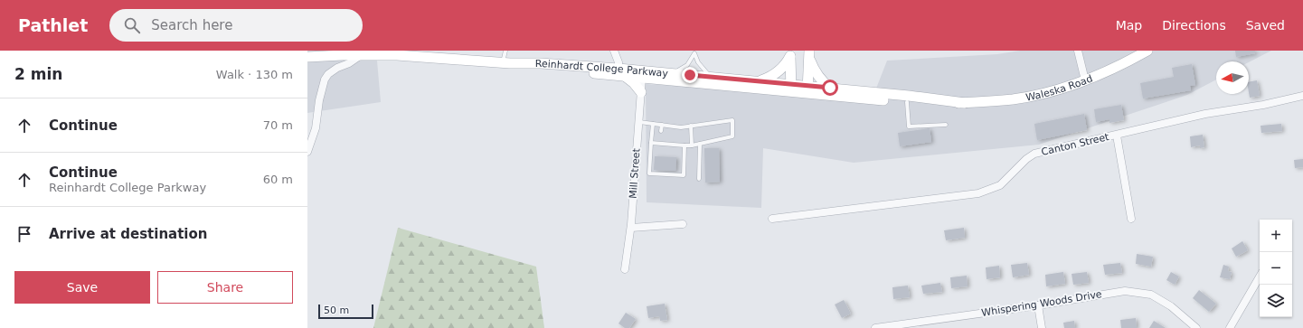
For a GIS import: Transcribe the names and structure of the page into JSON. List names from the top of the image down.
{
  "streets": {
    "main road": ["Reinhardt College Parkway", "Waleska Road"],
    "street": ["Canton Street", "Mill Street", "Whispering Woods Drive"]
  },
  "crossings": [
    ["Reinhardt College Parkway", "Mill Street"]
  ],
  "scale_bar": "50 m",
  "north": "left",
  "page": {
    "header": "Pathlet",
    "search": "Search here",
    "nav": ["Map", "Directions", "Saved"],
    "heading": ["2 min", "Walk · 130 m"],
    "list": [
      ["Continue", "70 m"],
      ["Continue", "Reinhardt College Parkway", "60 m"],
      "Arrive at destination"
    ],
    "map_buttons": ["+", "−"],
    "buttons": ["Save", "Share"],
    "scale": "50 m"
  }
}
